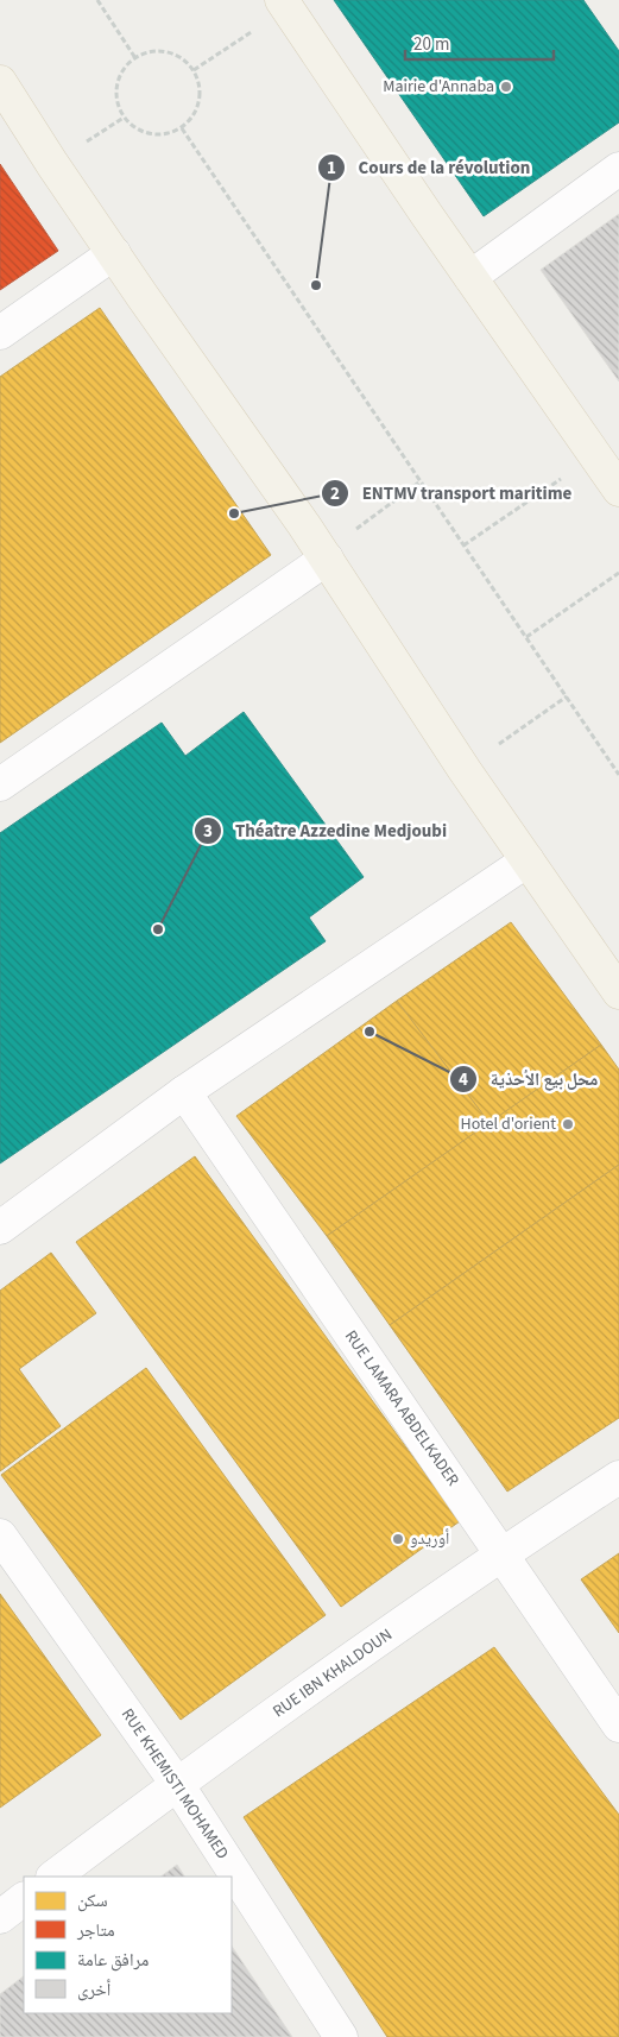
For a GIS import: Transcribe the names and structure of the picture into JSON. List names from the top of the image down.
{
  "streets": {
    "street": ["RUE LAMARA ABDELKADER", "RUE IBN KHALDOUN", "RUE KHEMISTI MOHAMED"]
  },
  "crossings": [
    ["RUE LAMARA ABDELKADER", "RUE IBN KHALDOUN"],
    ["RUE IBN KHALDOUN", "RUE KHEMISTI MOHAMED"]
  ],
  "places": [
    "Mairie d'Annaba",
    "Cours de la révolution",
    "ENTMV transport maritime",
    "Théatre Azzedine Medjoubi",
    "محل بيع الأحذية",
    "Hotel d'orient",
    "أوريدو"
  ],
  "legend": [
    "سكن",
    "متاجر",
    "مرافق عامة",
    "أخرى"
  ],
  "scale_bar": "20 m"
}
